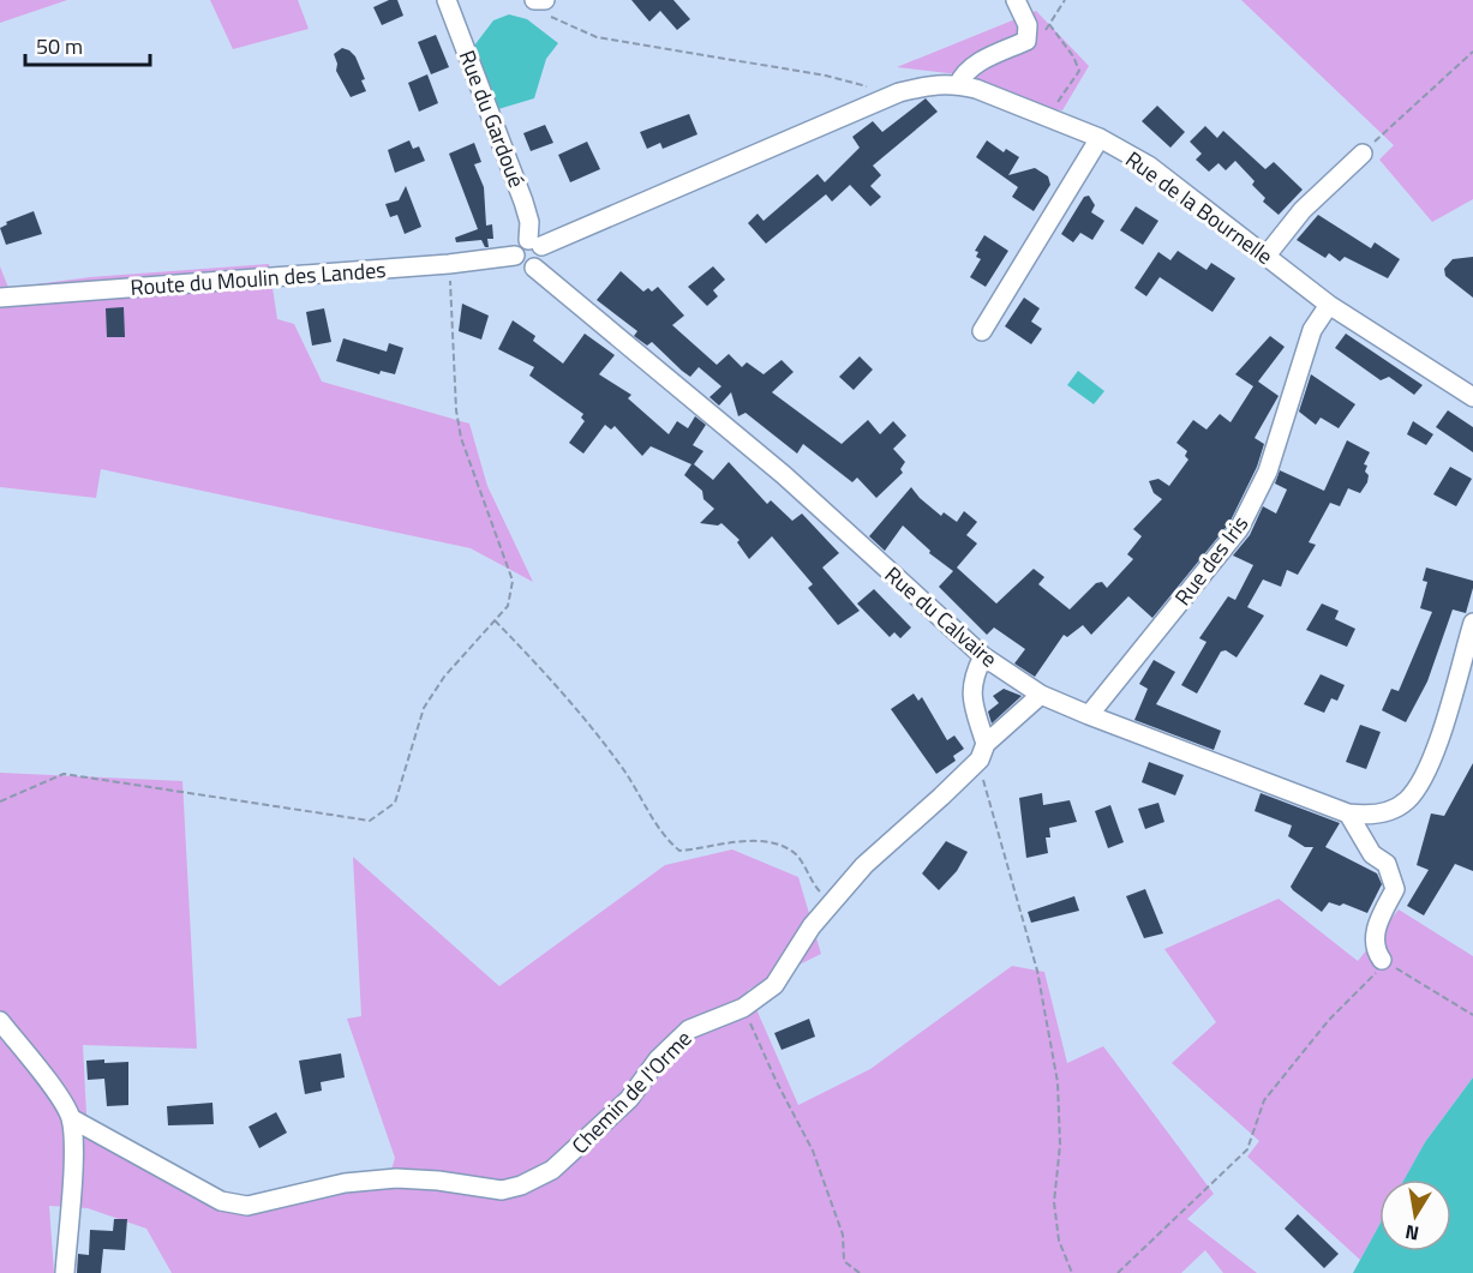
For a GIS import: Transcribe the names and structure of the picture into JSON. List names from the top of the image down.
{
  "streets": {
    "street": [
      "Rue du Gardoué",
      "Rue de la Bournelle",
      "Route du Moulin des Landes",
      "Rue des Iris",
      "Rue du Calvaire",
      "Chemin de l'Orme"
    ]
  },
  "crossings": [
    ["Rue du Gardoué", "Rue de la Bournelle"],
    ["Rue du Gardoué", "Route du Moulin des Landes"],
    ["Rue du Gardoué", "Rue du Calvaire"],
    ["Rue de la Bournelle", "Route du Moulin des Landes"],
    ["Rue de la Bournelle", "Rue des Iris"],
    ["Rue de la Bournelle", "Rue du Calvaire"],
    ["Route du Moulin des Landes", "Rue du Calvaire"],
    ["Rue des Iris", "Rue du Calvaire"],
    ["Rue du Calvaire", "Chemin de l'Orme"]
  ],
  "scale_bar": "50 m",
  "north": "bottom"
}
